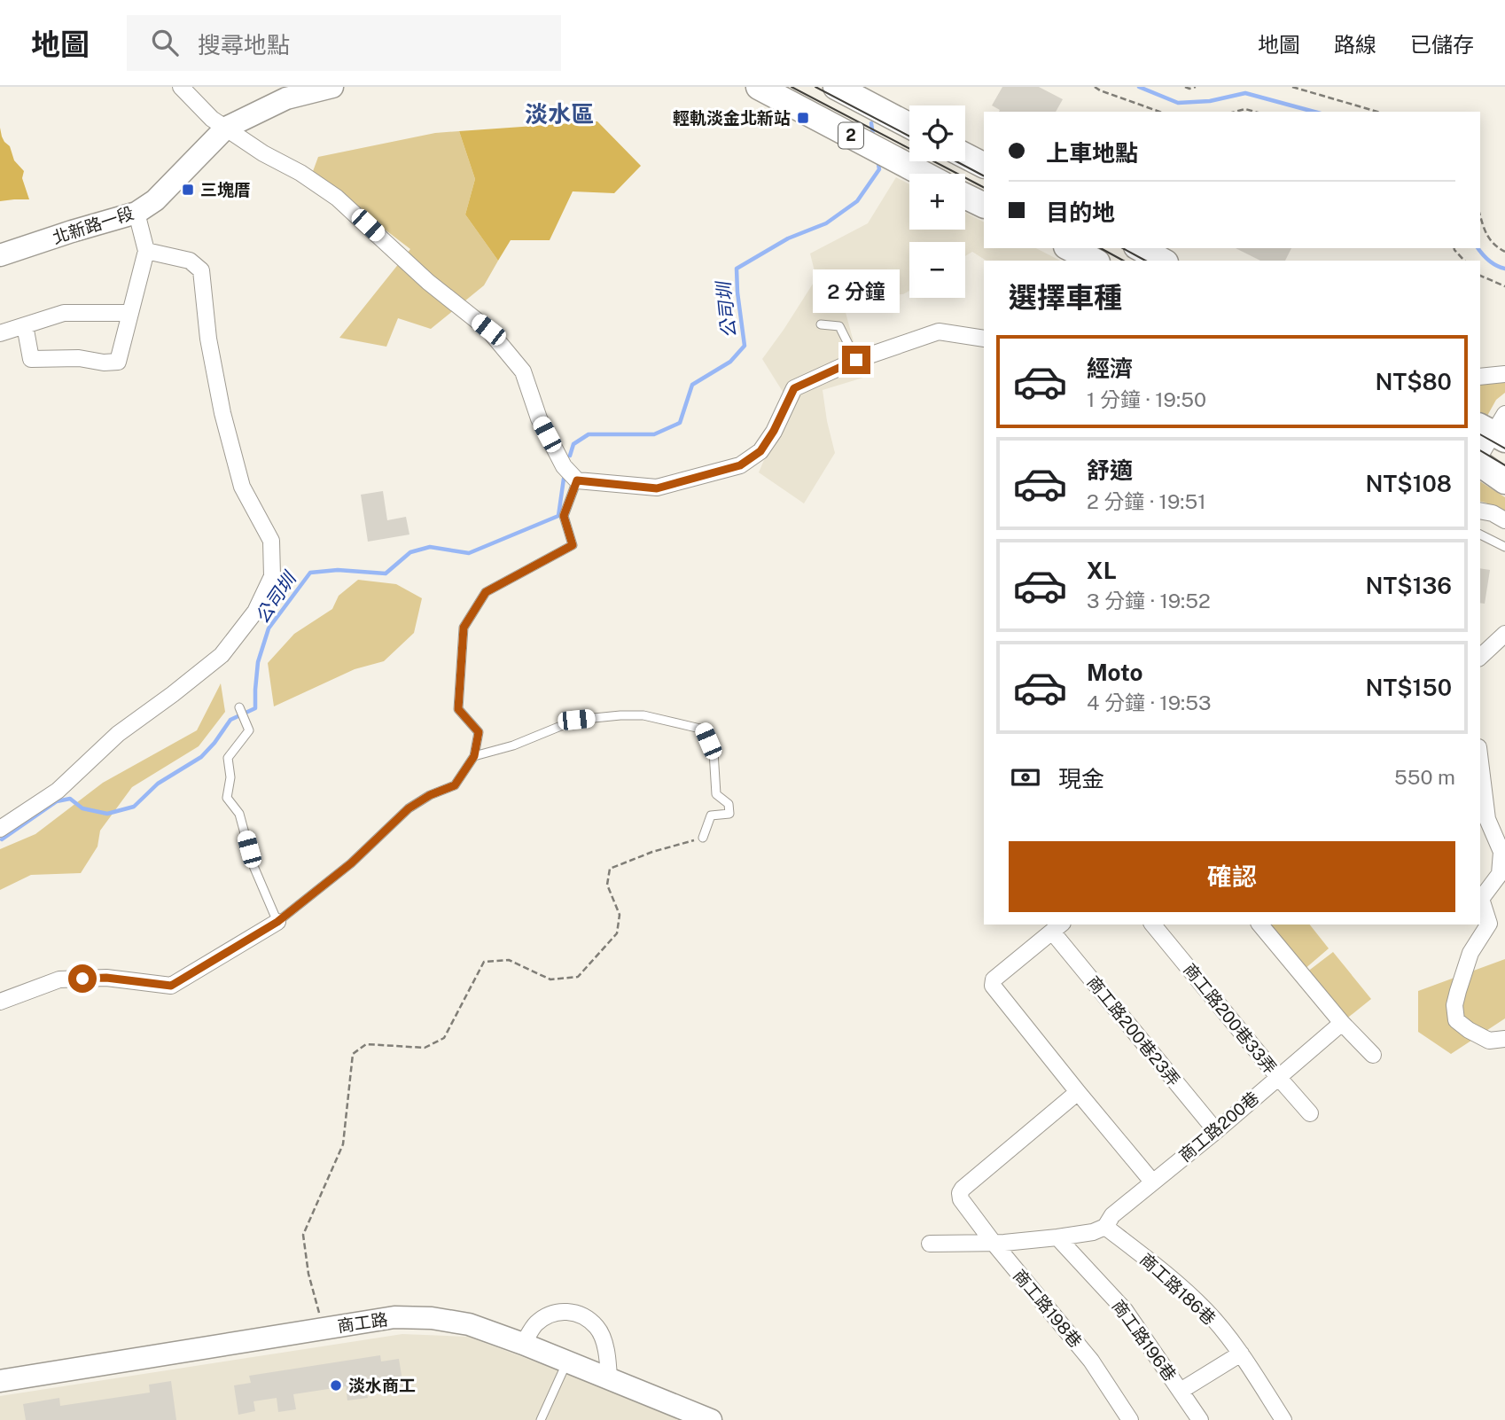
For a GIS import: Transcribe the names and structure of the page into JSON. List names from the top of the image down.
{
  "streets": {
    "main road": ["2"],
    "street": [
      "北新路一段",
      "商工路200巷33弄",
      "商工路200巷23弄",
      "商工路200巷",
      "商工路186巷",
      "商工路198巷",
      "商工路",
      "商工路196巷"
    ]
  },
  "crossings": [
    ["商工路200巷33弄", "商工路200巷"],
    ["商工路200巷23弄", "商工路200巷"],
    ["商工路200巷", "商工路186巷"]
  ],
  "districts": ["淡水區"],
  "water": ["公司圳"],
  "places": {
    "transit": ["輕軌淡金北新站", "三塊厝"],
    "other": ["淡水商工"]
  },
  "page": {
    "header": "地圖",
    "search": "搜尋地點",
    "nav": ["地圖", "路線", "已儲存"],
    "map_buttons": ["+", "−"],
    "banner": ["上車地點", "目的地"],
    "heading": "選擇車種",
    "bubble": "2 分鐘",
    "list": [
      {
        "name": "經濟",
        "note": "1 分鐘 · 19:50",
        "value": "NT$80"
      },
      {
        "name": "舒適",
        "note": "2 分鐘 · 19:51",
        "value": "NT$108"
      },
      {
        "name": "XL",
        "note": "3 分鐘 · 19:52",
        "value": "NT$136"
      },
      {
        "name": "Moto",
        "note": "4 分鐘 · 19:53",
        "value": "NT$150"
      }
    ],
    "pay": ["現金", "550 m"],
    "buttons": "確認"
  }
}
